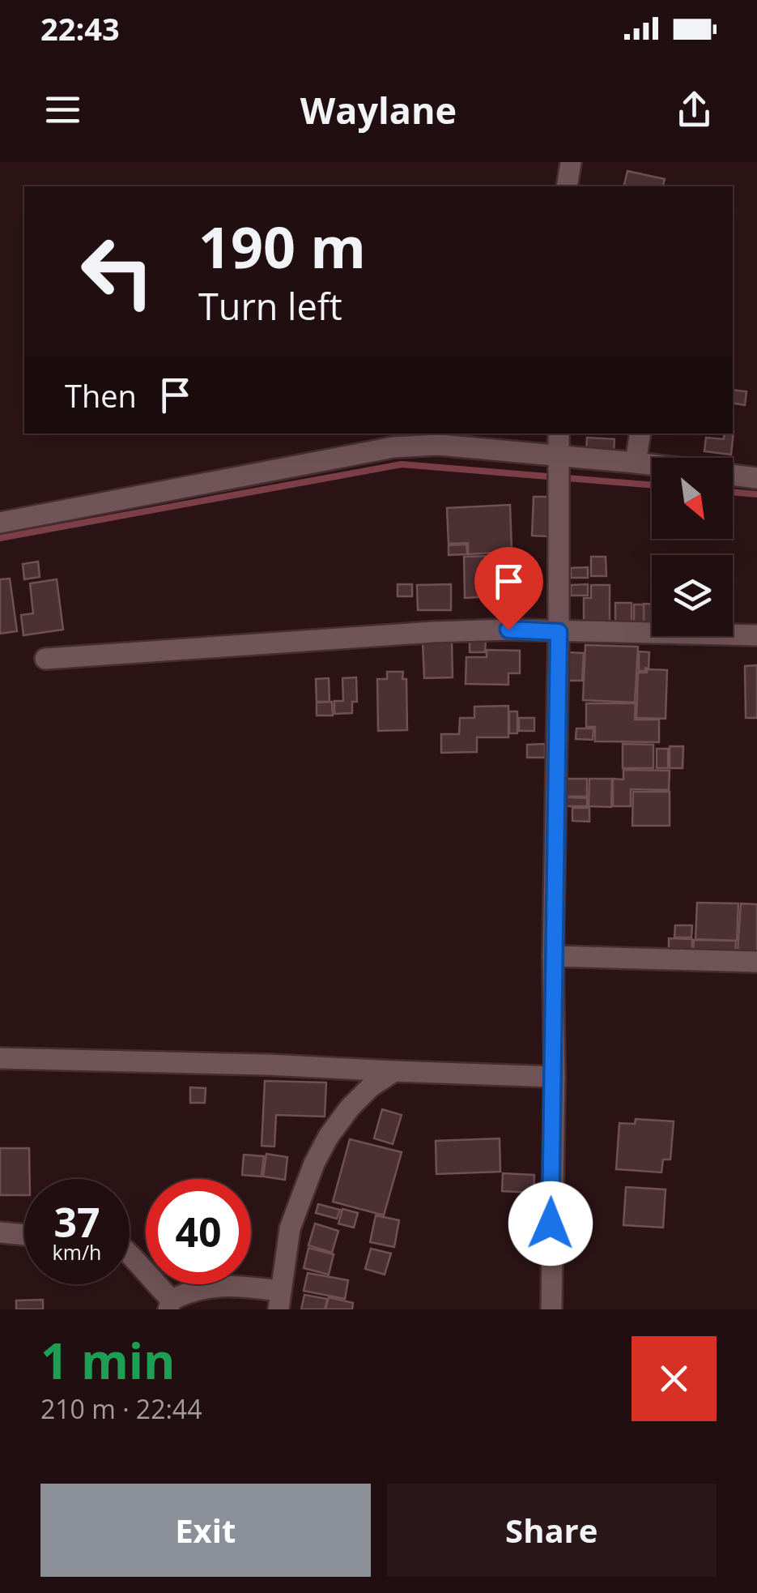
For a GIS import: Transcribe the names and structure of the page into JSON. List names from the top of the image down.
{
  "north": "bottom right",
  "page": {
    "status": "22:43",
    "header": "Waylane",
    "turn": ["190 m", "Turn left"],
    "then": "Then",
    "speed": "37 km/h",
    "limit": "40",
    "heading": ["1 min", "210 m · 22:44"],
    "buttons": ["Exit", "Share"]
  }
}
